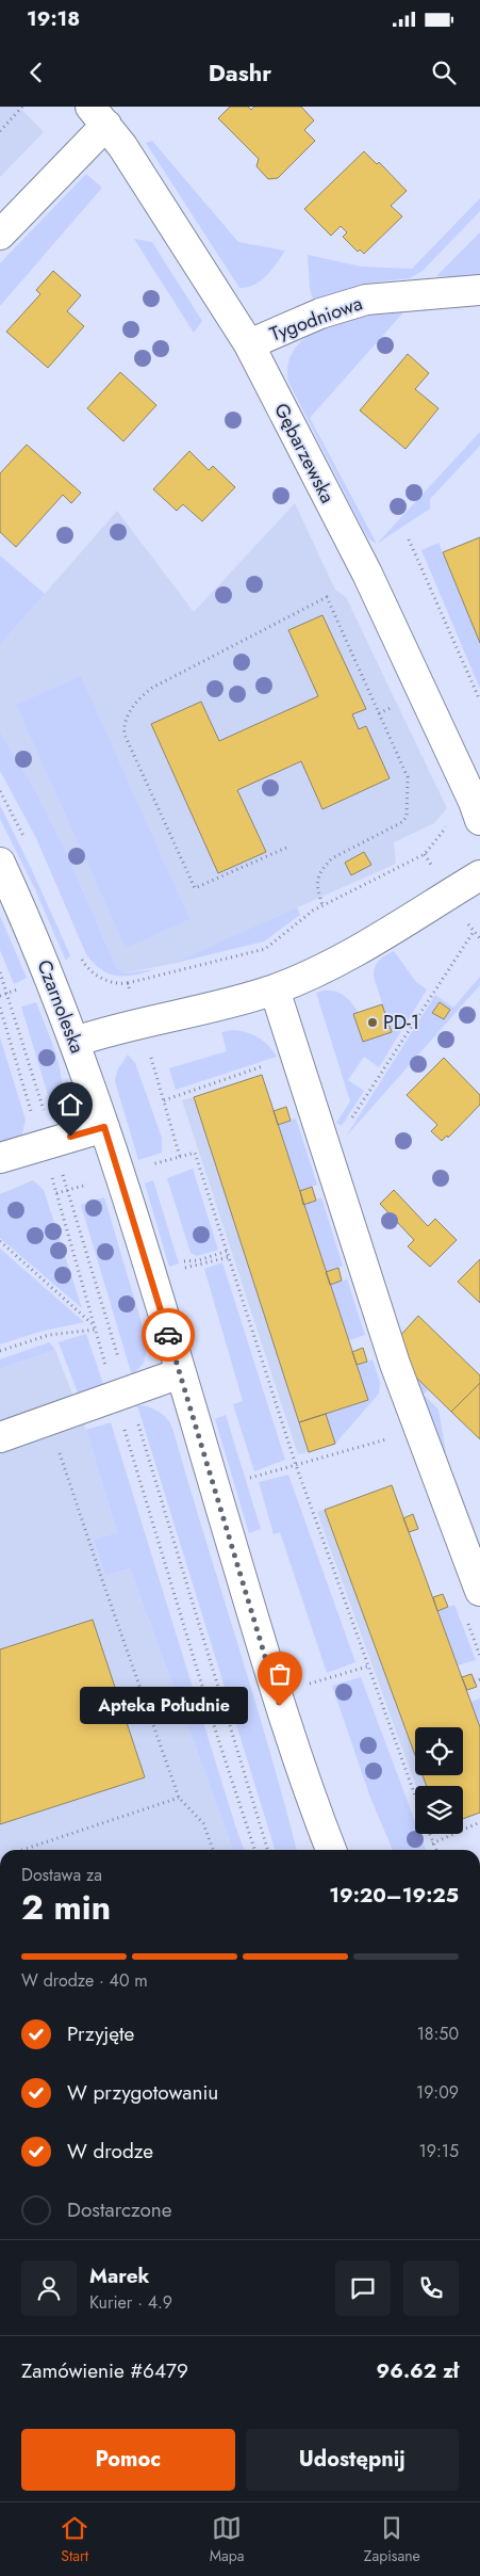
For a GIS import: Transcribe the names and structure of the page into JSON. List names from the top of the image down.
{
  "streets": {
    "street": ["Tygodniowa", "Gębarzewska", "Czarnoleska"]
  },
  "crossings": [
    ["Tygodniowa", "Gębarzewska"]
  ],
  "places": ["PD-1", "Apteka Południe"],
  "page": {
    "status": "19:18",
    "header": "Dashr",
    "bubble": "Apteka Południe",
    "heading": ["2 min", "Dostawa za", "19:20–19:25"],
    "panel": [
      "Marek",
      "Kurier · 4.9",
      "Zamówienie #6479",
      "96.62 zł"
    ],
    "bar": "W drodze · 40 m",
    "list": [
      ["Przyjęte", "18:50"],
      ["W przygotowaniu", "19:09"],
      ["W drodze", "19:15"],
      "Dostarczone"
    ],
    "buttons": ["Pomoc", "Udostępnij"],
    "tabs": ["Start", "Mapa", "Zapisane"]
  }
}
